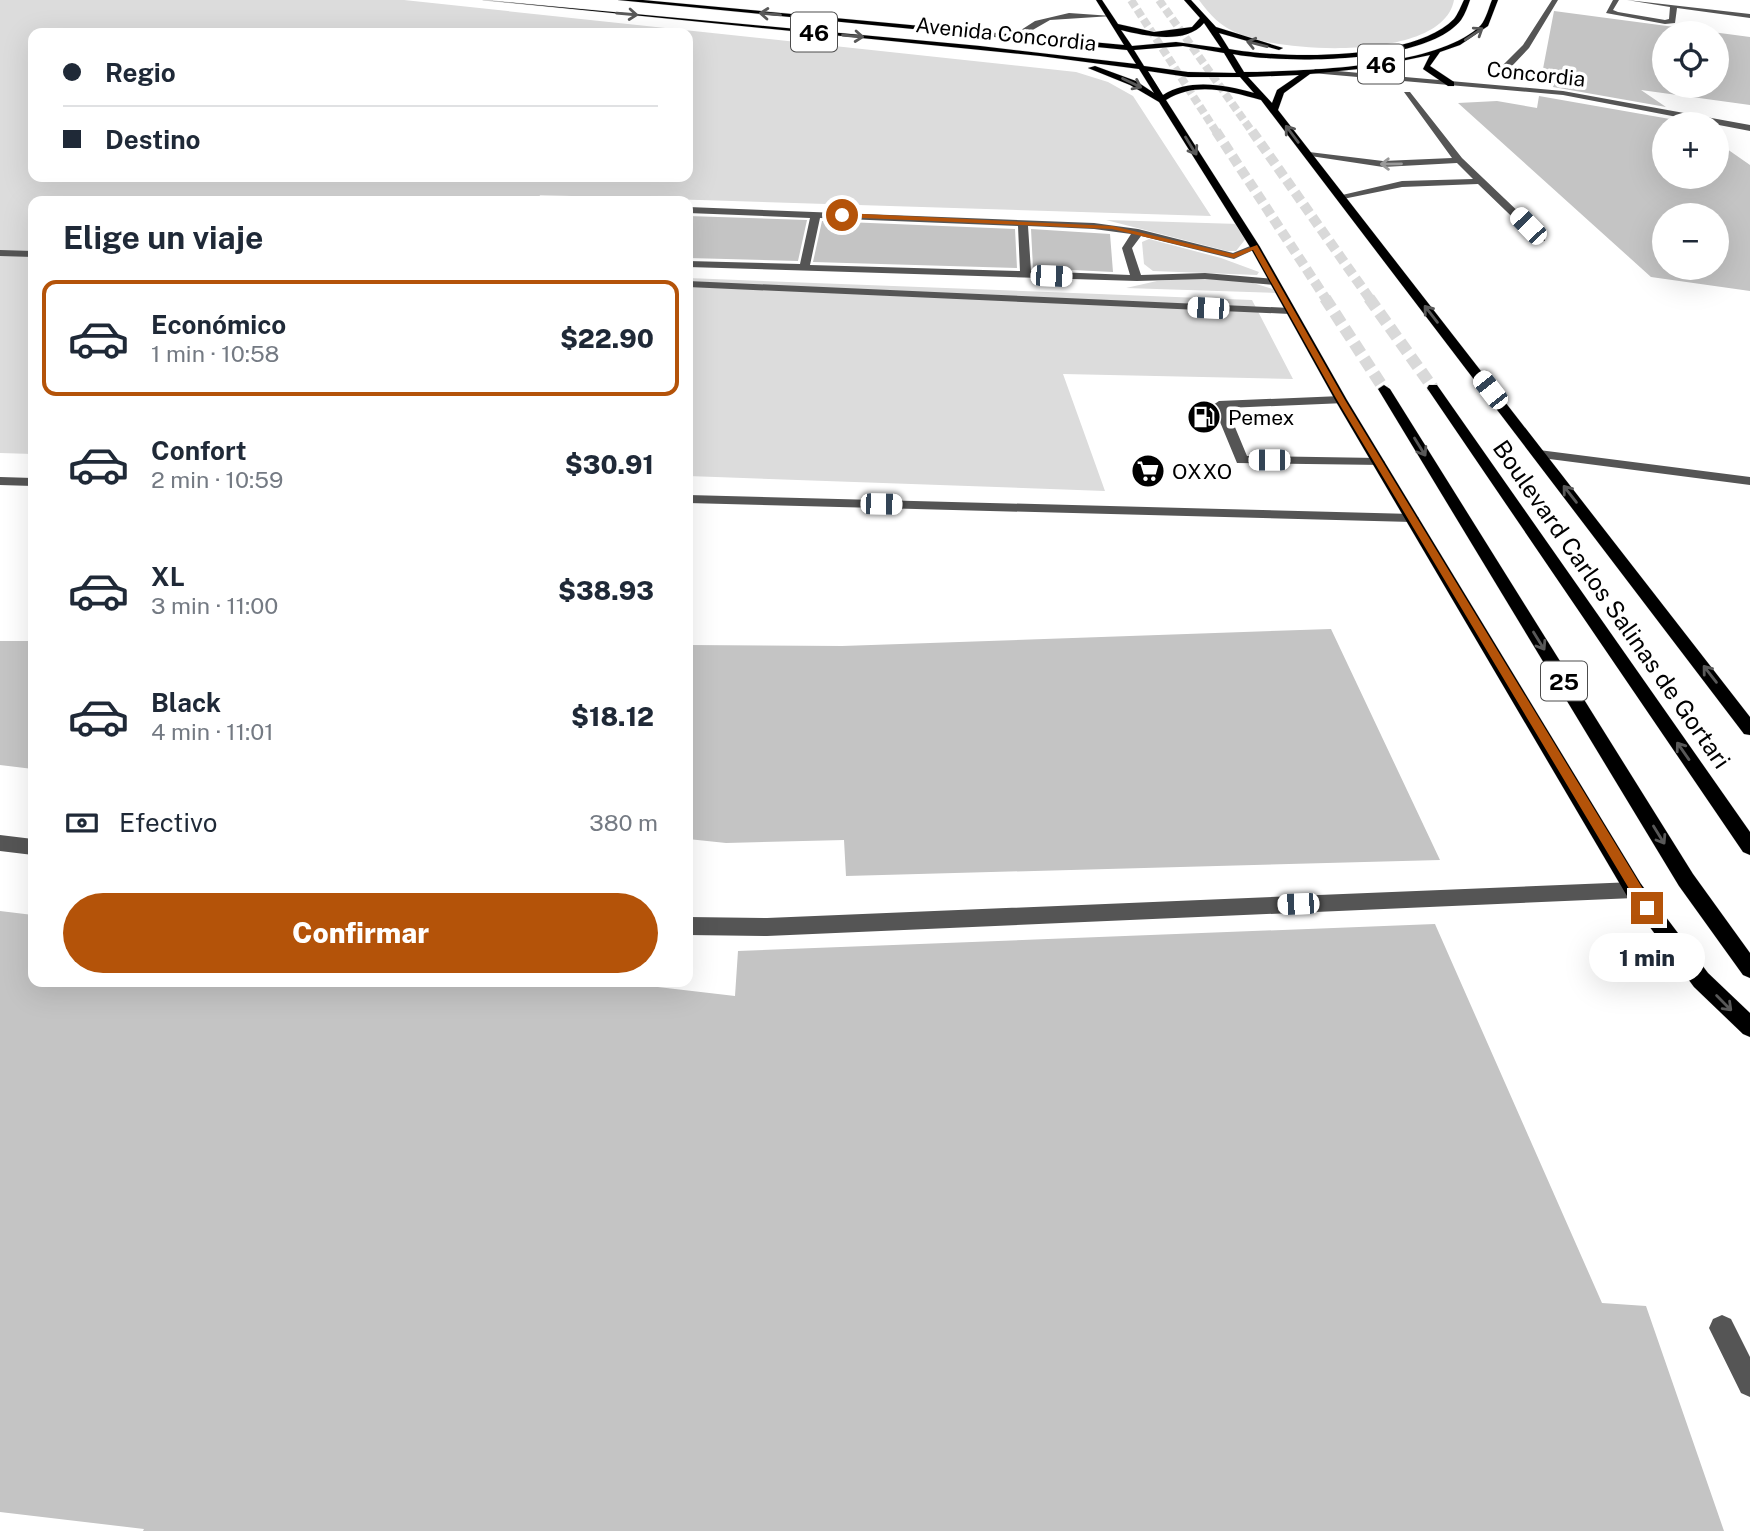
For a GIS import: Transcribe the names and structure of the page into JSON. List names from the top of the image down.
{
  "streets": {
    "main road": [
      "46",
      "Avenida Concordia",
      "Boulevard Carlos Salinas de Gortari",
      "25"
    ],
    "street": ["Concordia"]
  },
  "crossings": [
    ["Avenida Concordia", "Concordia"]
  ],
  "places": {
    "fuel station": ["Pemex"],
    "supermarket": ["OXXO"]
  },
  "page": {
    "map_buttons": ["+", "−"],
    "banner": ["Regio", "Destino"],
    "heading": "Elige un viaje",
    "list": [
      {
        "name": "Económico",
        "note": "1 min · 10:58",
        "value": "$22.90"
      },
      {
        "name": "Confort",
        "note": "2 min · 10:59",
        "value": "$30.91"
      },
      {
        "name": "XL",
        "note": "3 min · 11:00",
        "value": "$38.93"
      },
      {
        "name": "Black",
        "note": "4 min · 11:01",
        "value": "$18.12"
      }
    ],
    "pay": ["Efectivo", "380 m"],
    "buttons": "Confirmar",
    "bubble": "1 min"
  }
}
